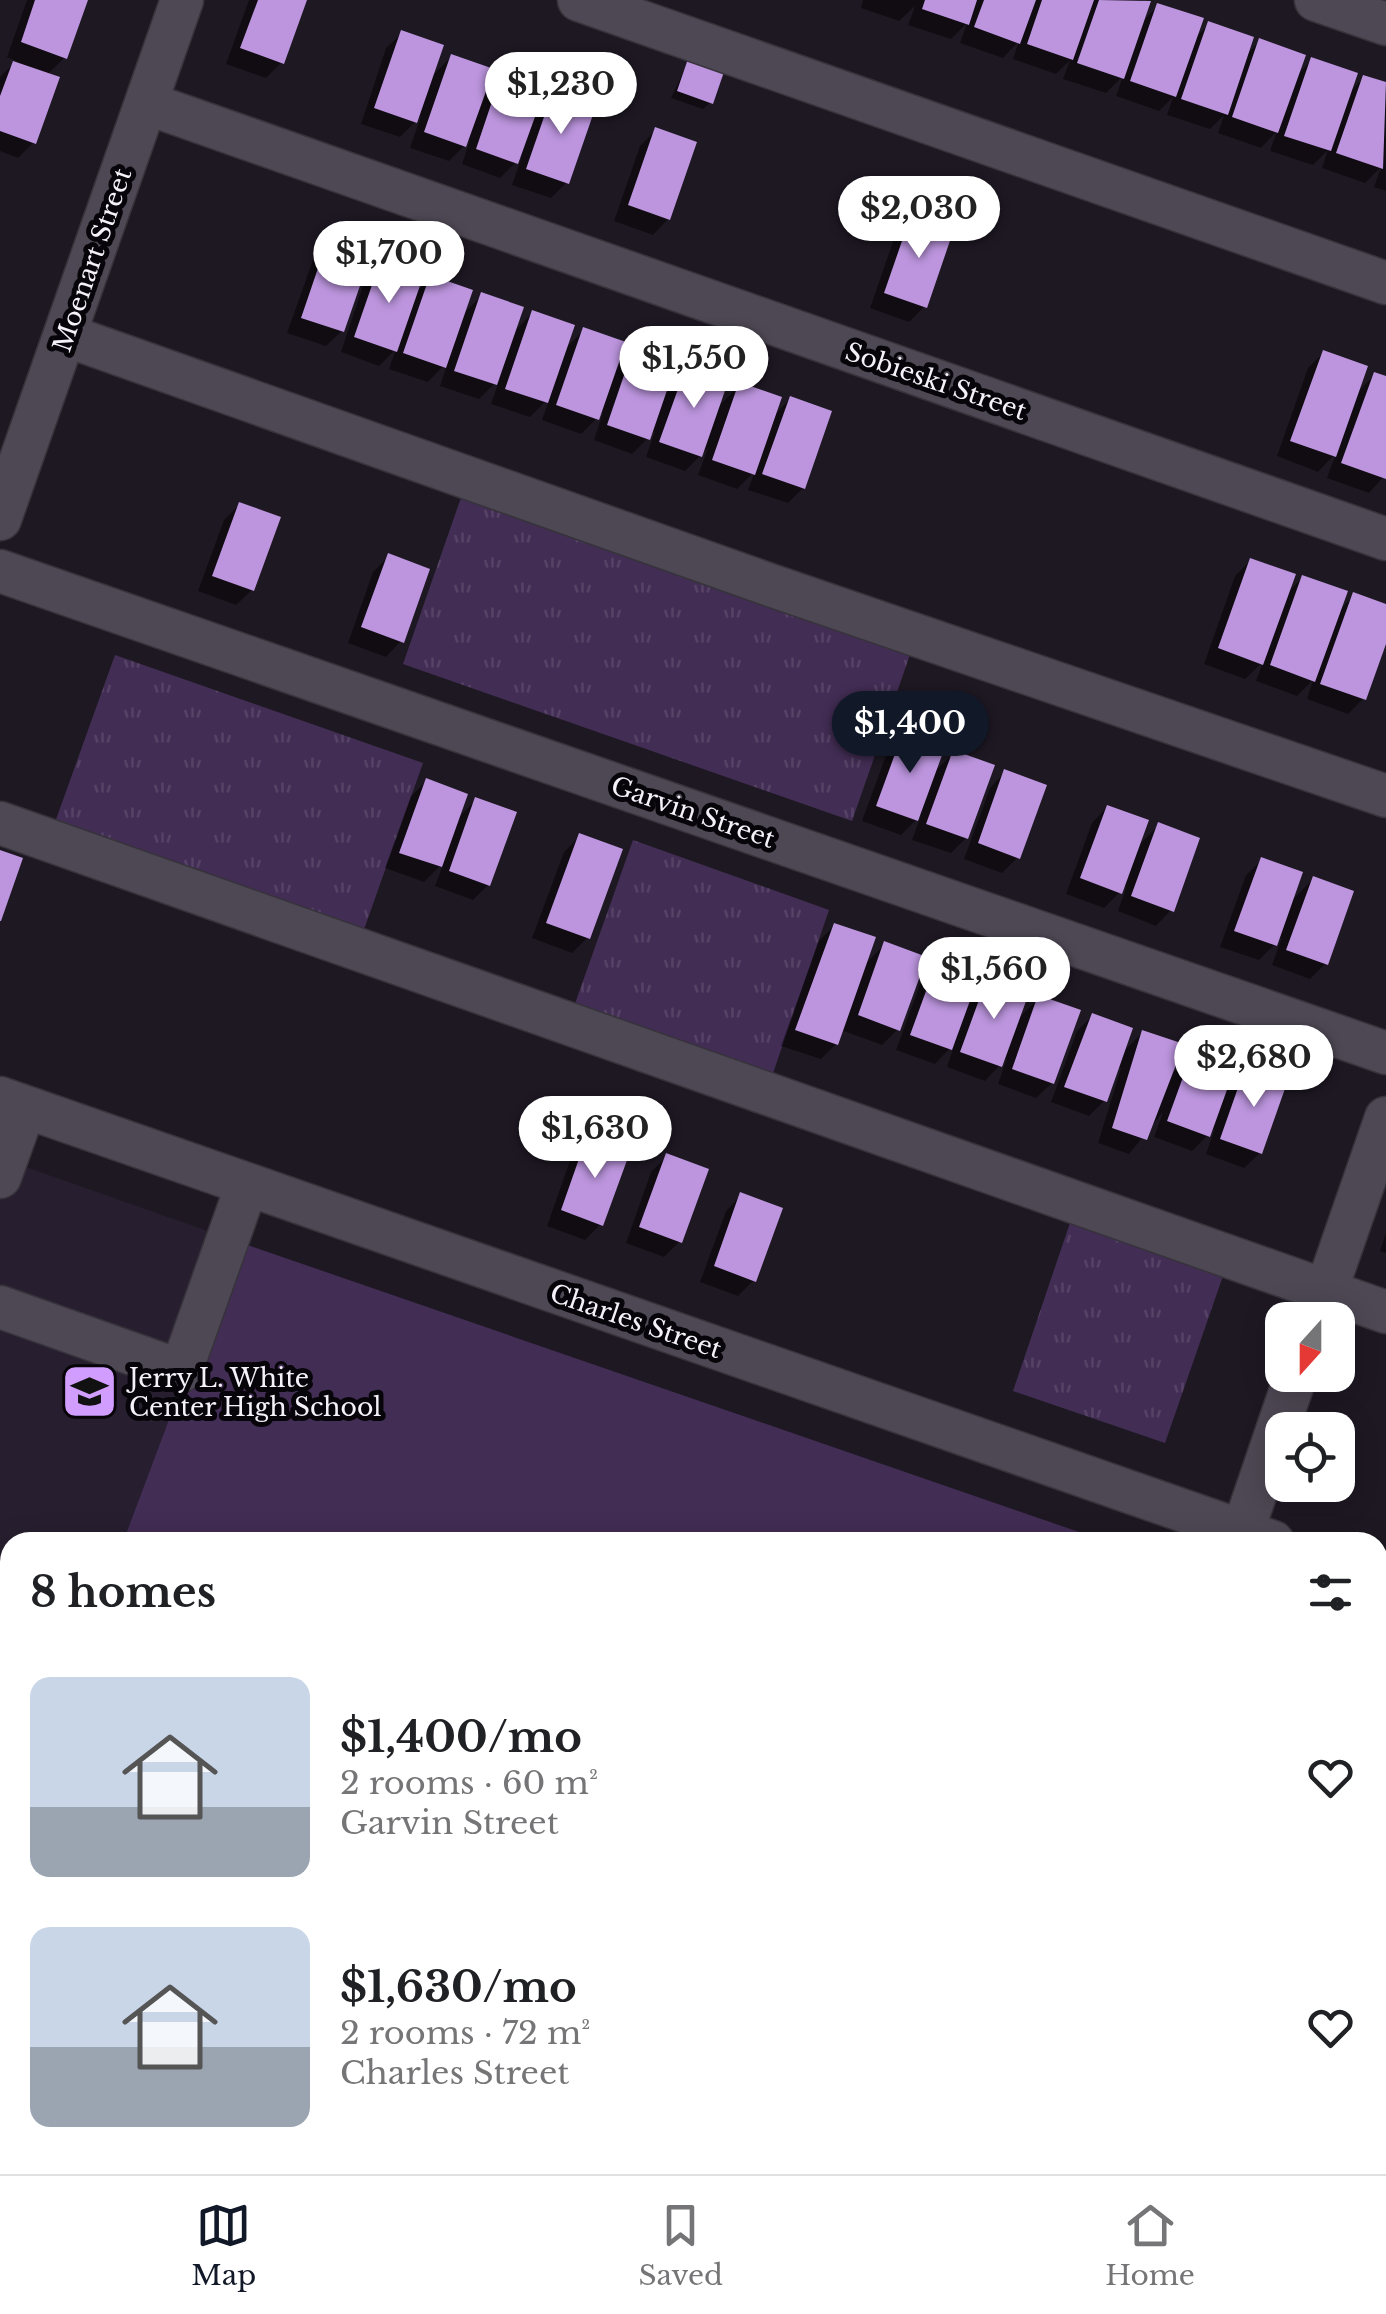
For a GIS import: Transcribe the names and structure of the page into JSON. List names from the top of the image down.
{
  "streets": {
    "street": [
      "Moenart Street",
      "Sobieski Street",
      "Garvin Street",
      "Charles Street"
    ]
  },
  "crossings": [
    ["Moenart Street", "Sobieski Street"]
  ],
  "places": {
    "school or university": ["Jerry L. White Center High School"]
  },
  "north": "bottom",
  "page": {
    "price": [
      "$1,230",
      "$2,030",
      "$1,700",
      "$1,550",
      "$1,400",
      "$1,560",
      "$2,680",
      "$1,630"
    ],
    "heading": "8 homes",
    "list": [
      {
        "name": "$1,400/mo",
        "note": "2 rooms · 60 m² · Garvin Street"
      },
      {
        "name": "$1,630/mo",
        "note": "2 rooms · 72 m² · Charles Street"
      }
    ],
    "tabs": ["Map", "Saved", "Home"]
  }
}
